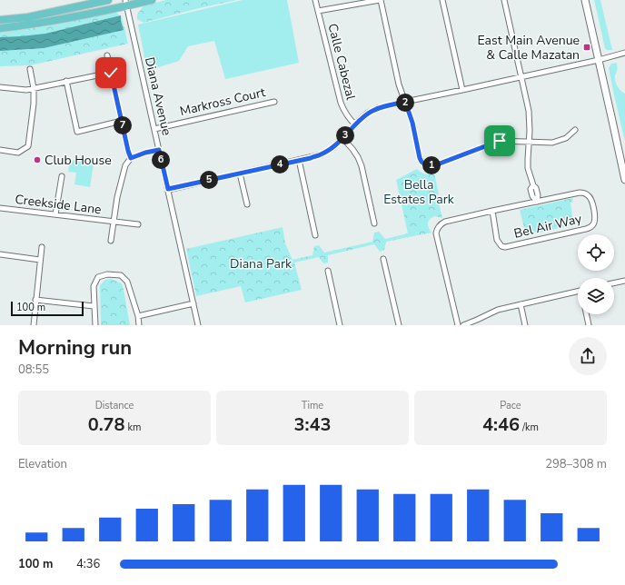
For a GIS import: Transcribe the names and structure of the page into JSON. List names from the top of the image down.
{
  "streets": {
    "street": [
      "Calle Cabezal",
      "Diana Avenue",
      "Markross Court",
      "Creekside Lane",
      "Bel Air Way"
    ]
  },
  "crossings": [
    ["Diana Avenue", "Markross Court"]
  ],
  "parks": ["Bella Estates Park", "Diana Park"],
  "places": {
    "transit": ["East Main Avenue & Calle Mazatan"],
    "other": ["Club House"]
  },
  "scale_bar": "100 m",
  "page": {
    "pins": [
      "2",
      "7",
      "3",
      "6",
      "4",
      "1",
      "5"
    ],
    "scale": "100 m",
    "heading": ["Morning run", "08:55"],
    "stats": [
      ["Distance", "0.78 km"],
      ["Time", "3:43"],
      ["Pace", "4:46 /km"]
    ],
    "chart": ["Elevation", "298–308 m"],
    "list": [
      {
        "name": "100 m",
        "note": "4:36"
      }
    ]
  }
}
